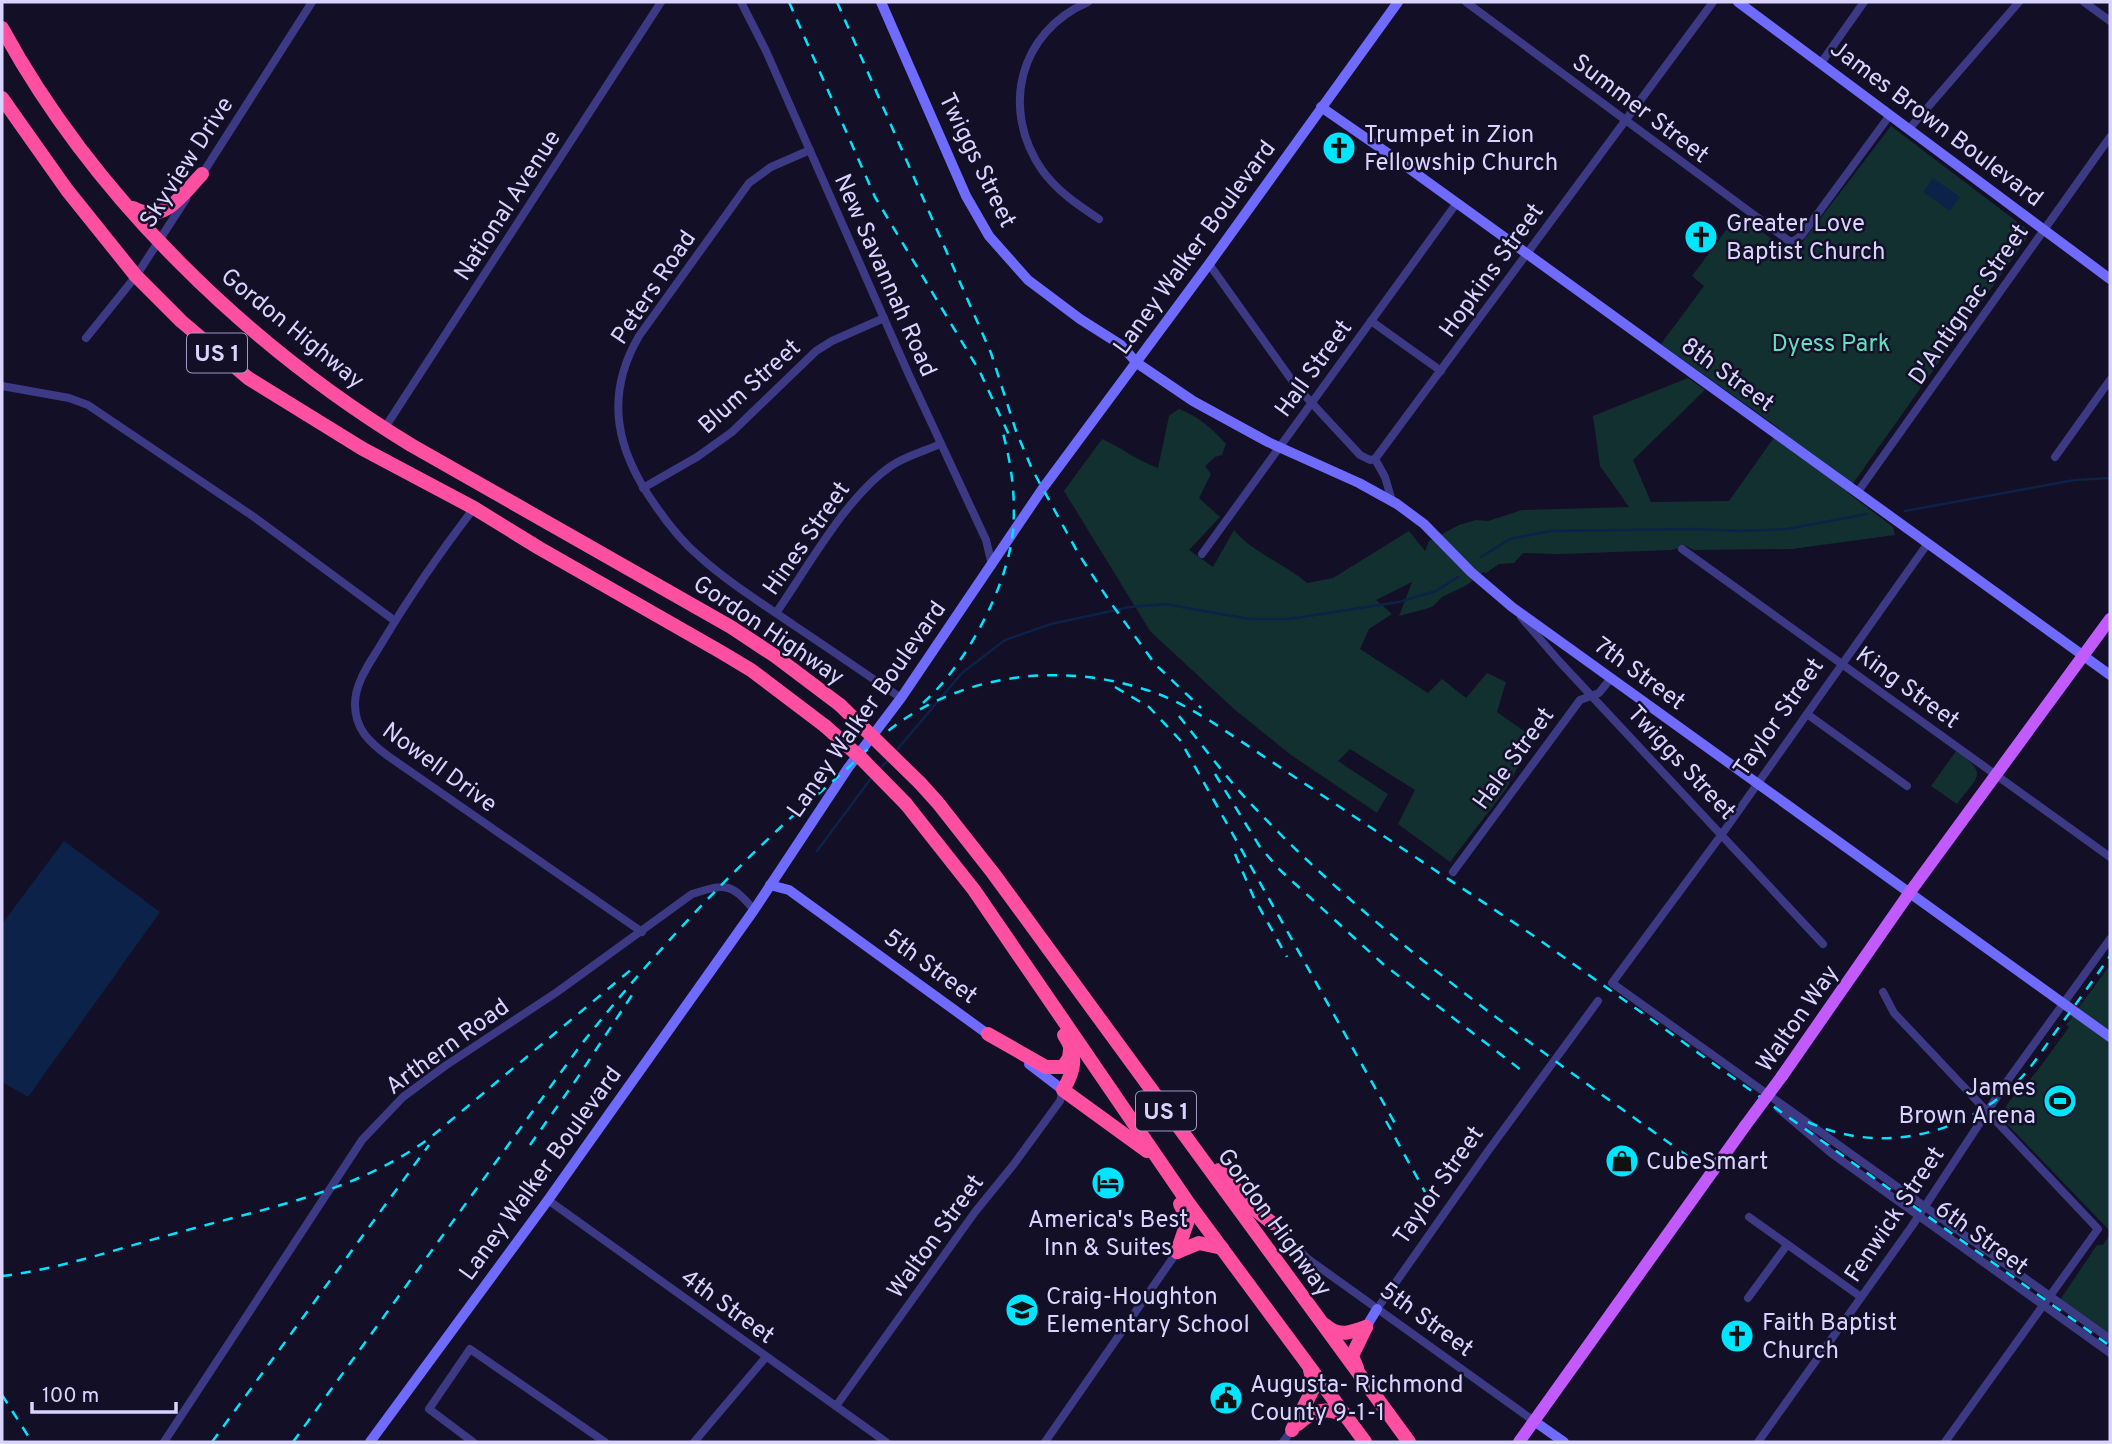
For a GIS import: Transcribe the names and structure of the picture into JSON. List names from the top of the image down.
{
  "streets": {
    "highway": ["Gordon Highway", "US 1"],
    "main road": [
      "James Brown Boulevard",
      "Twiggs Street",
      "Laney Walker Boulevard",
      "8th Street",
      "7th Street",
      "Taylor Street",
      "5th Street",
      "Walton Way"
    ],
    "street": [
      "Summer Street",
      "Skyview Drive",
      "National Avenue",
      "Hopkins Street",
      "New Savannah Road",
      "Peters Road",
      "D'Antignac Street",
      "Hall Street",
      "Blum Street",
      "Hines Street",
      "King Street",
      "Hale Street",
      "Nowell Drive",
      "Arthern Road",
      "Fenwick Street",
      "Walton Street",
      "6th Street",
      "4th Street"
    ]
  },
  "crossings": [
    ["Summer Street", "James Brown Boulevard"],
    ["Summer Street", "Hopkins Street"],
    ["James Brown Boulevard", "D'Antignac Street"],
    ["Twiggs Street", "Laney Walker Boulevard"],
    ["Twiggs Street", "7th Street"],
    ["Twiggs Street", "Taylor Street"],
    ["Twiggs Street", "Hale Street"],
    ["Skyview Drive", "Gordon Highway"],
    ["National Avenue", "Gordon Highway"],
    ["Laney Walker Boulevard", "New Savannah Road"],
    ["Laney Walker Boulevard", "Peters Road"],
    ["Laney Walker Boulevard", "8th Street"],
    ["Laney Walker Boulevard", "7th Street"],
    ["Laney Walker Boulevard", "5th Street"],
    ["Laney Walker Boulevard", "Arthern Road"],
    ["Laney Walker Boulevard", "4th Street"],
    ["Hopkins Street", "8th Street"],
    ["New Savannah Road", "Peters Road"],
    ["New Savannah Road", "Blum Street"],
    ["New Savannah Road", "Hines Street"],
    ["Peters Road", "Blum Street"],
    ["Peters Road", "Hines Street"],
    ["D'Antignac Street", "8th Street"],
    ["Gordon Highway", "Nowell Drive"],
    ["Hall Street", "8th Street"],
    ["Hall Street", "7th Street"],
    ["8th Street", "Taylor Street"],
    ["8th Street", "Walton Way"],
    ["7th Street", "Taylor Street"],
    ["7th Street", "Hale Street"],
    ["7th Street", "Walton Way"],
    ["7th Street", "Fenwick Street"],
    ["King Street", "Taylor Street"],
    ["King Street", "Walton Way"],
    ["Taylor Street", "5th Street"],
    ["Taylor Street", "6th Street"],
    ["Nowell Drive", "Arthern Road"],
    ["5th Street", "Walton Way"],
    ["5th Street", "Walton Street"],
    ["Fenwick Street", "6th Street"],
    ["Walton Street", "4th Street"]
  ],
  "parks": ["Dyess Park"],
  "places": {
    "church": ["Trumpet in Zion Fellowship Church", "Greater Love Baptist Church", "Faith Baptist Church"],
    "sports": ["James Brown Arena"],
    "shop": ["CubeSmart"],
    "hotel": ["America's Best Inn & Suites"],
    "school or university": ["Craig-Houghton Elementary School"],
    "public building": ["Augusta- Richmond County 9-1-1"]
  },
  "scale_bar": "100 m"
}
